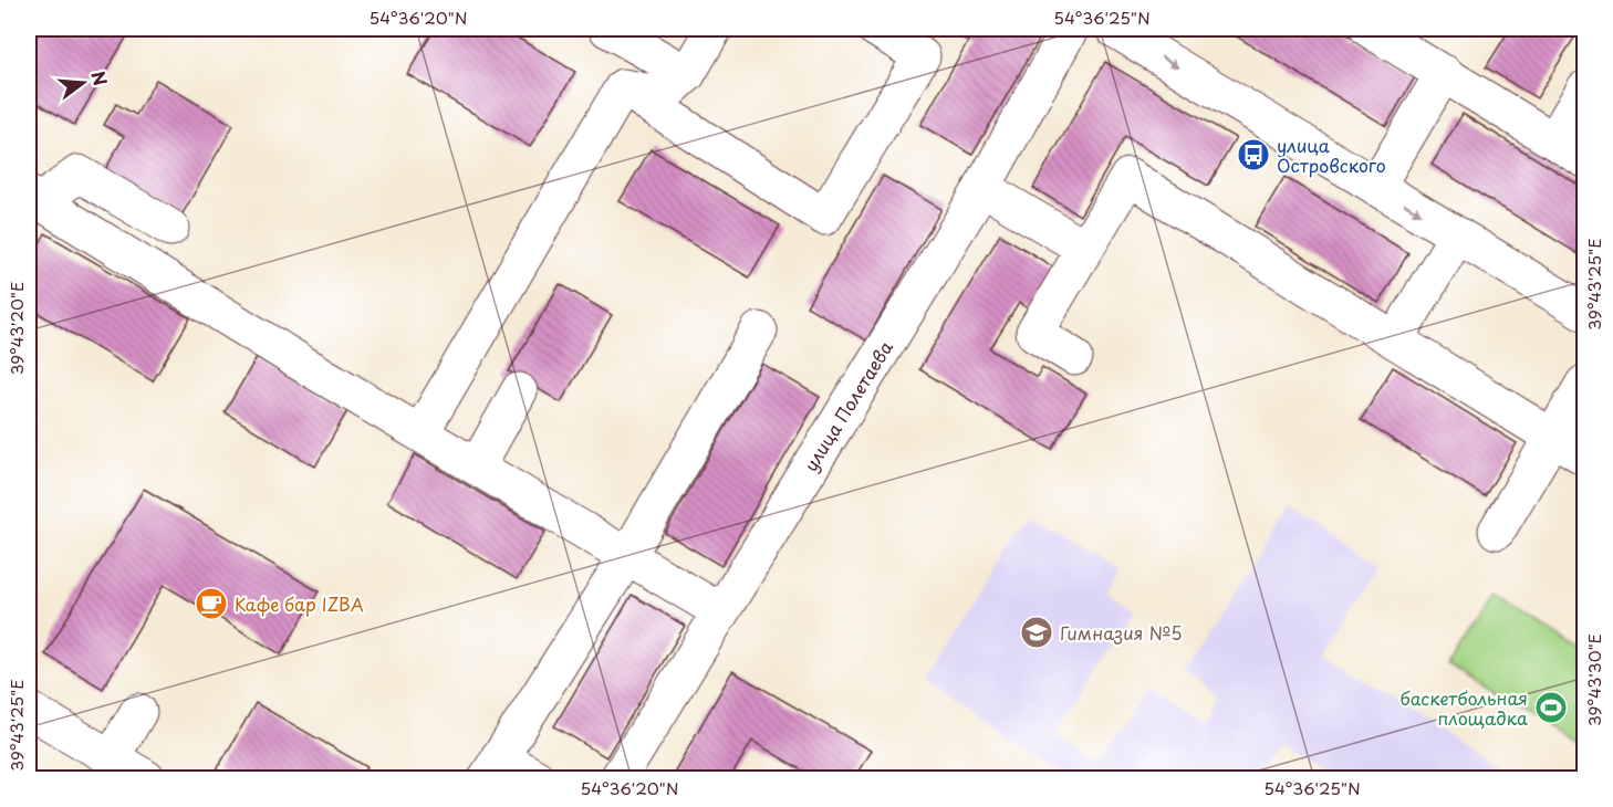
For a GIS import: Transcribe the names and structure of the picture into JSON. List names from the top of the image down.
{
  "streets": {
    "street": ["улица Полетаева"]
  },
  "places": {
    "bus stop": ["улица Островского"],
    "cafe": ["Кафе бар IZBA"],
    "school or university": ["Гимназия №5"],
    "sports": ["баскетбольная площадка"]
  },
  "north": "right",
  "coordinates": [
    "54°36'20\"N",
    "54°36'25\"N",
    "39°43'25\"E",
    "39°43'20\"E",
    "39°43'30\"E"
  ]
}
